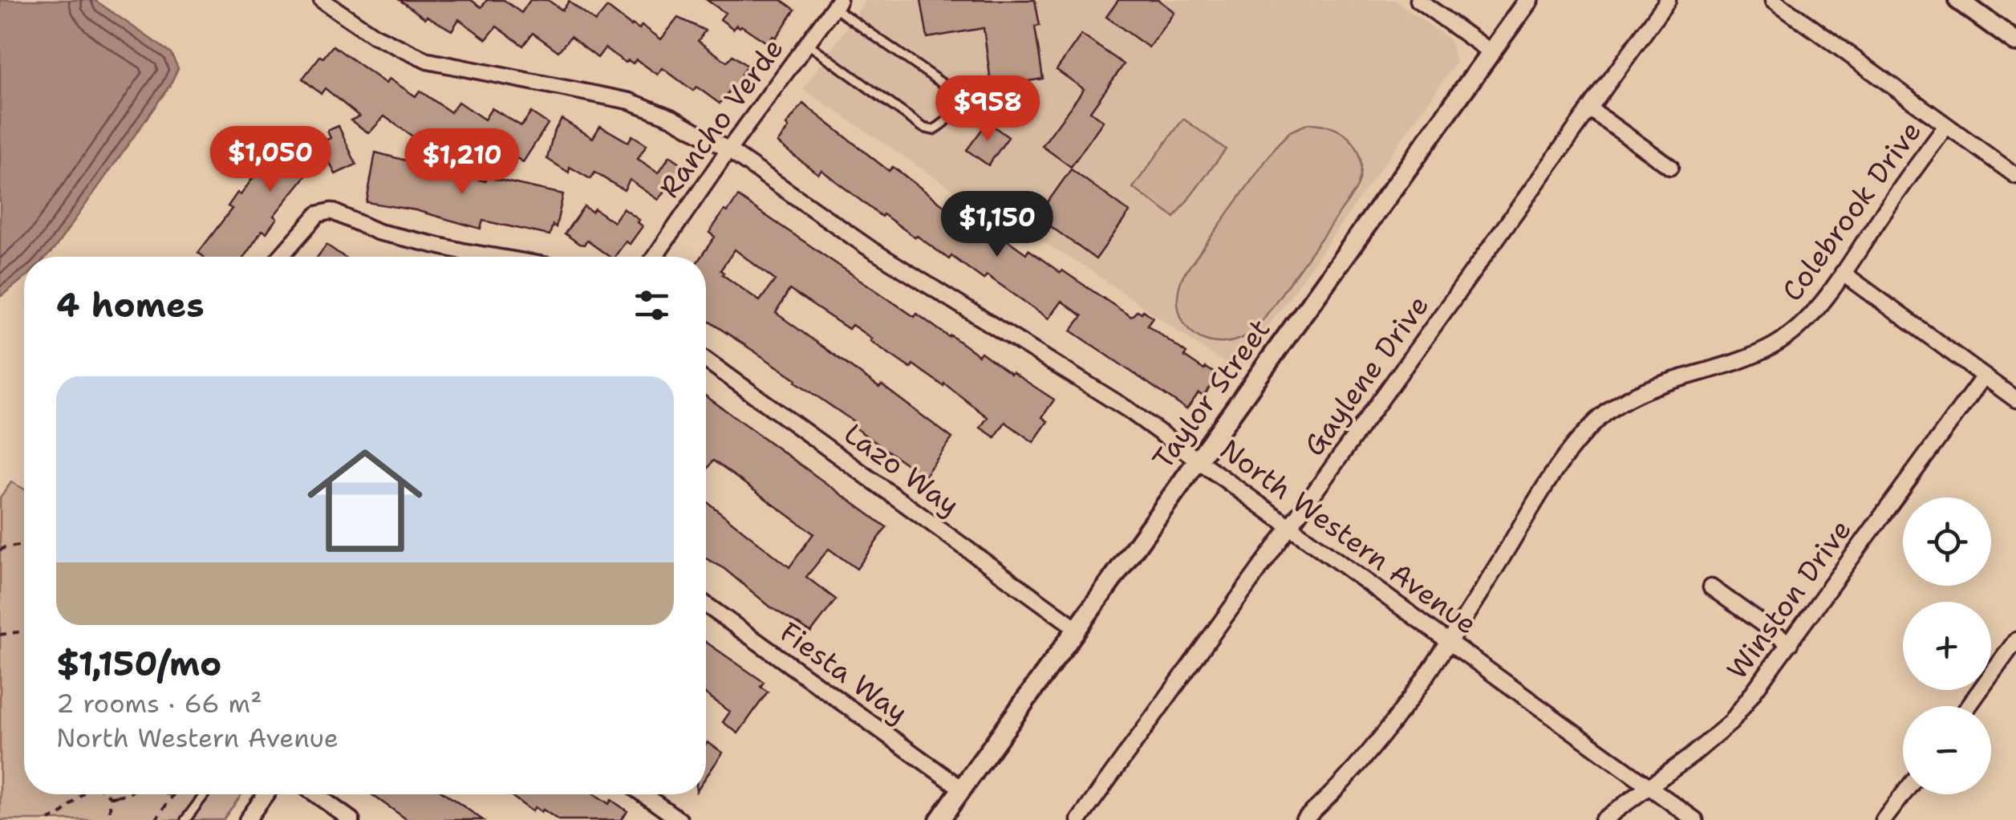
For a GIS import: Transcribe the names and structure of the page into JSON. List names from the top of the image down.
{
  "streets": {
    "street": [
      "Rancho Verde",
      "Colebrook Drive",
      "Gaylene Drive",
      "Taylor Street",
      "Lazo Way",
      "North Western Avenue",
      "Winston Drive",
      "Fiesta Way"
    ]
  },
  "crossings": [
    ["Rancho Verde", "North Western Avenue"],
    ["Colebrook Drive", "North Western Avenue"],
    ["Gaylene Drive", "North Western Avenue"],
    ["Taylor Street", "Lazo Way"],
    ["Taylor Street", "North Western Avenue"],
    ["Taylor Street", "Fiesta Way"],
    ["North Western Avenue", "Winston Drive"]
  ],
  "page": {
    "price": [
      "$958",
      "$1,050",
      "$1,210",
      "$1,150"
    ],
    "heading": "4 homes",
    "list": [
      {
        "name": "$1,150/mo",
        "note": "2 rooms · 66 m² · North Western Avenue"
      }
    ],
    "map_buttons": ["+", "−"]
  }
}
